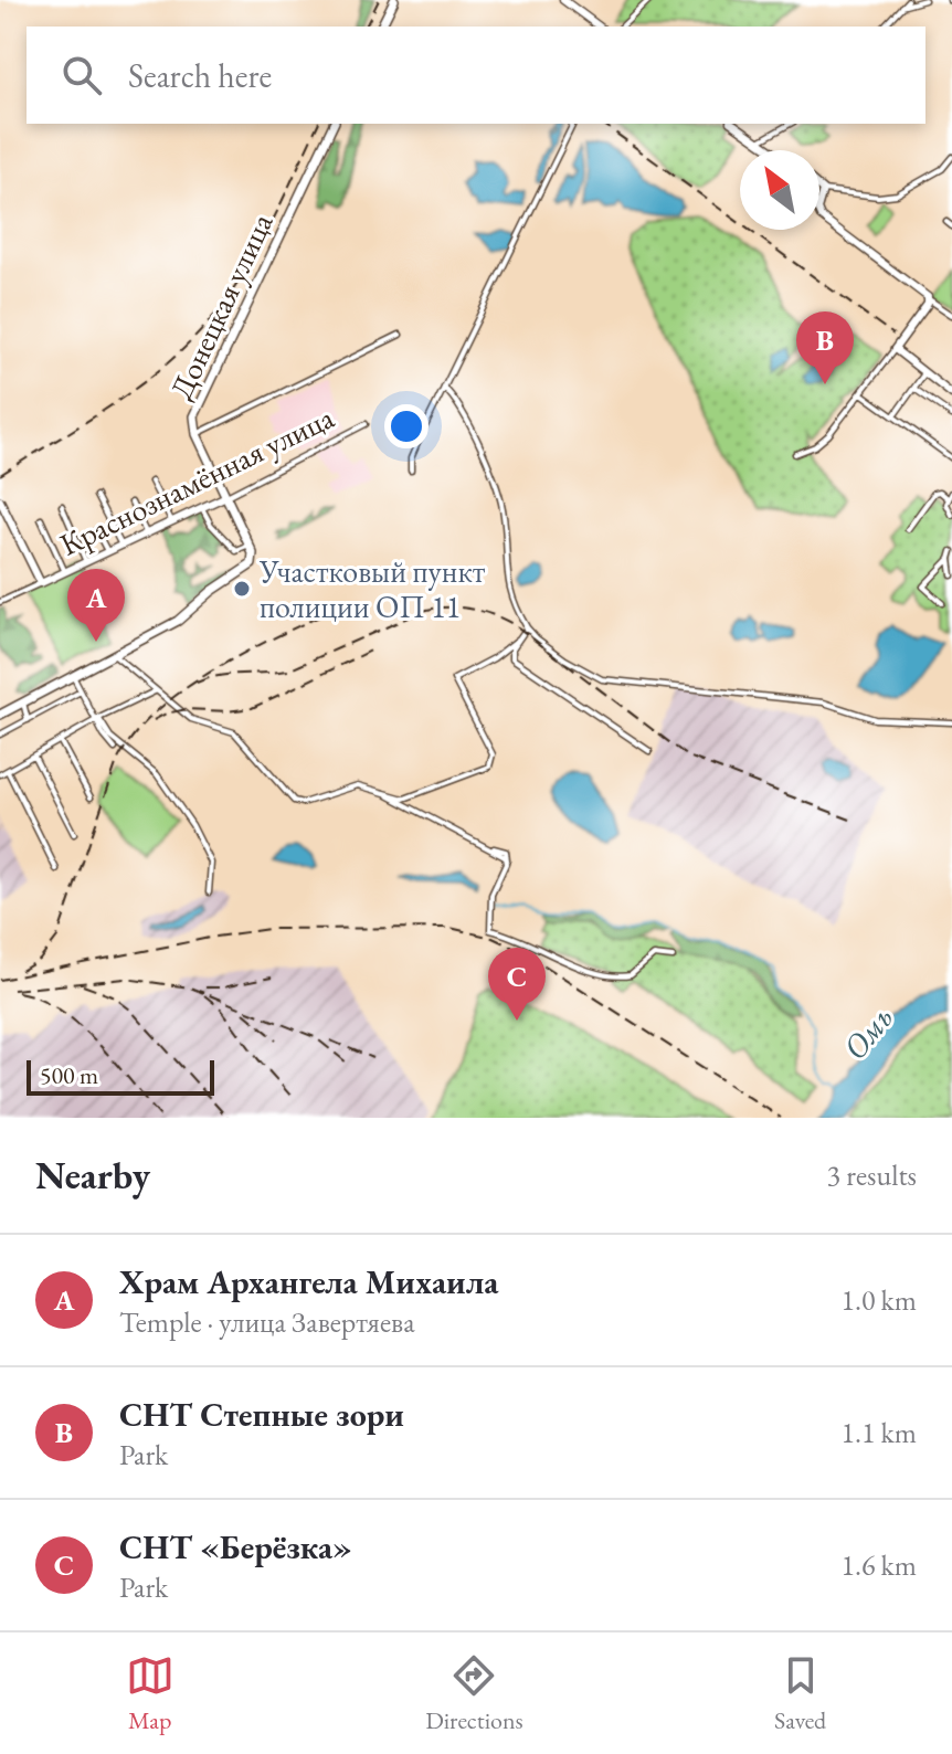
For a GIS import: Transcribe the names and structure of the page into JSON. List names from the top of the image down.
{
  "streets": {
    "main road": ["Донецкая улица"],
    "street": ["Краснознамённая улица"]
  },
  "crossings": [
    ["Донецкая улица", "Краснознамённая улица"]
  ],
  "water": ["Омь"],
  "places": ["Участковый пункт полиции ОП 11"],
  "scale_bar": "500 m",
  "north": "top left",
  "page": {
    "search": "Search here",
    "pins": ["B", "A", "C"],
    "scale": "500 m",
    "heading": ["Nearby", "3 results"],
    "list": [
      {
        "mark": "A",
        "name": "Храм Архангела Михаила",
        "note": "Temple · улица Завертяева",
        "value": "1.0 km"
      },
      {
        "mark": "B",
        "name": "СНТ Степные зори",
        "note": "Park",
        "value": "1.1 km"
      },
      {
        "mark": "C",
        "name": "СНТ «Берёзка»",
        "note": "Park",
        "value": "1.6 km"
      }
    ],
    "nav": ["Map", "Directions", "Saved"]
  }
}
